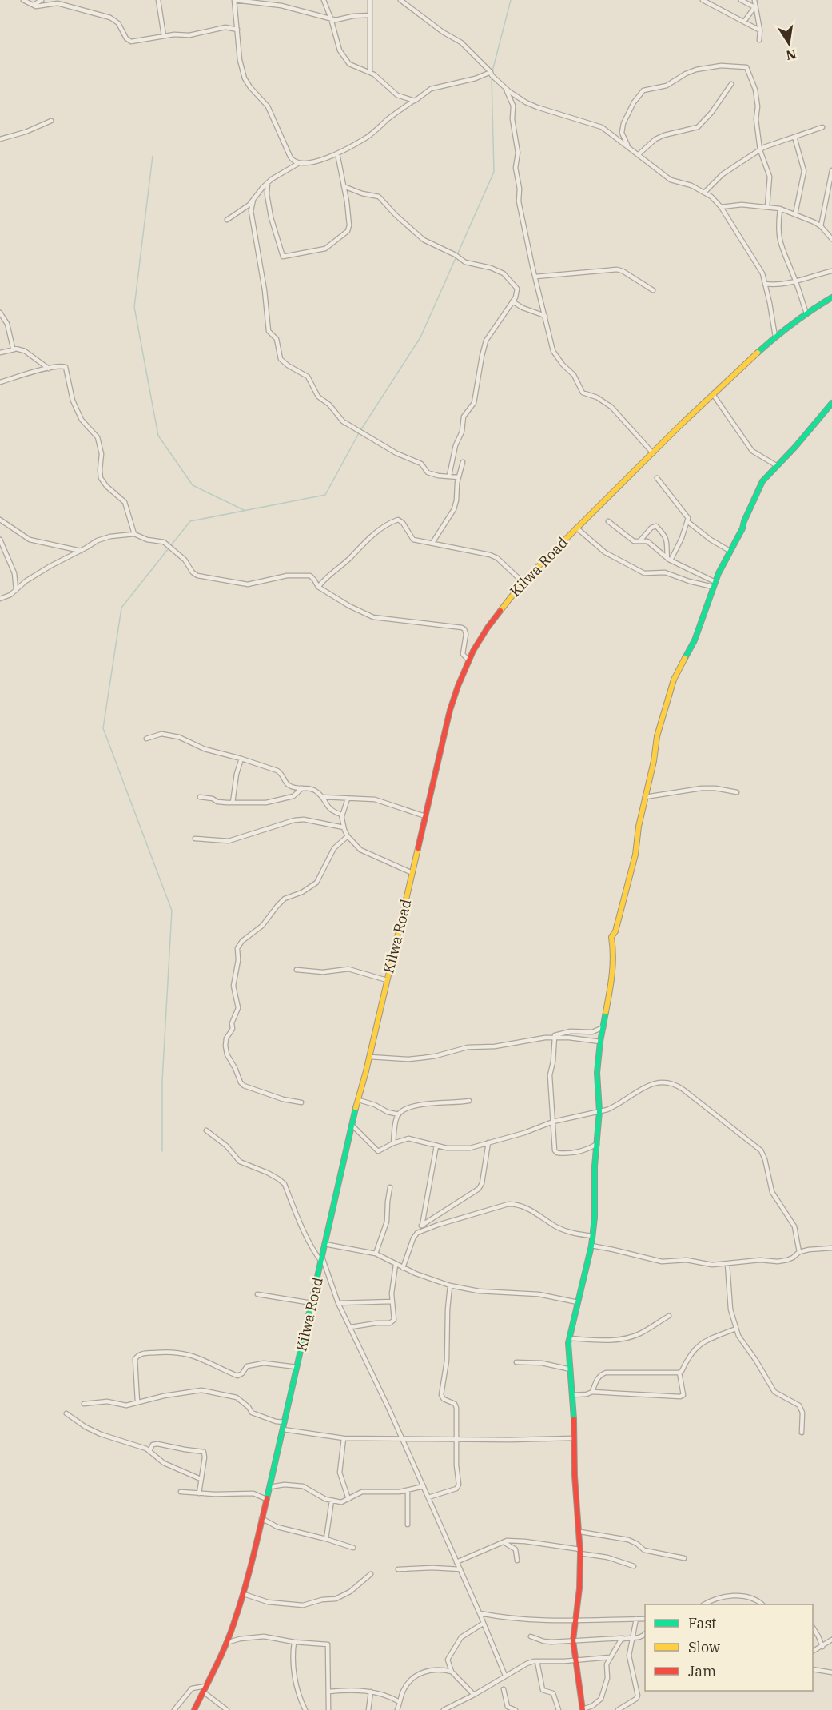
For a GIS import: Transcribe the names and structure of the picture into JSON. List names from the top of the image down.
{
  "streets": {
    "main road": ["Kilwa Road"]
  },
  "legend": ["Fast", "Slow", "Jam"],
  "north": "bottom"
}
